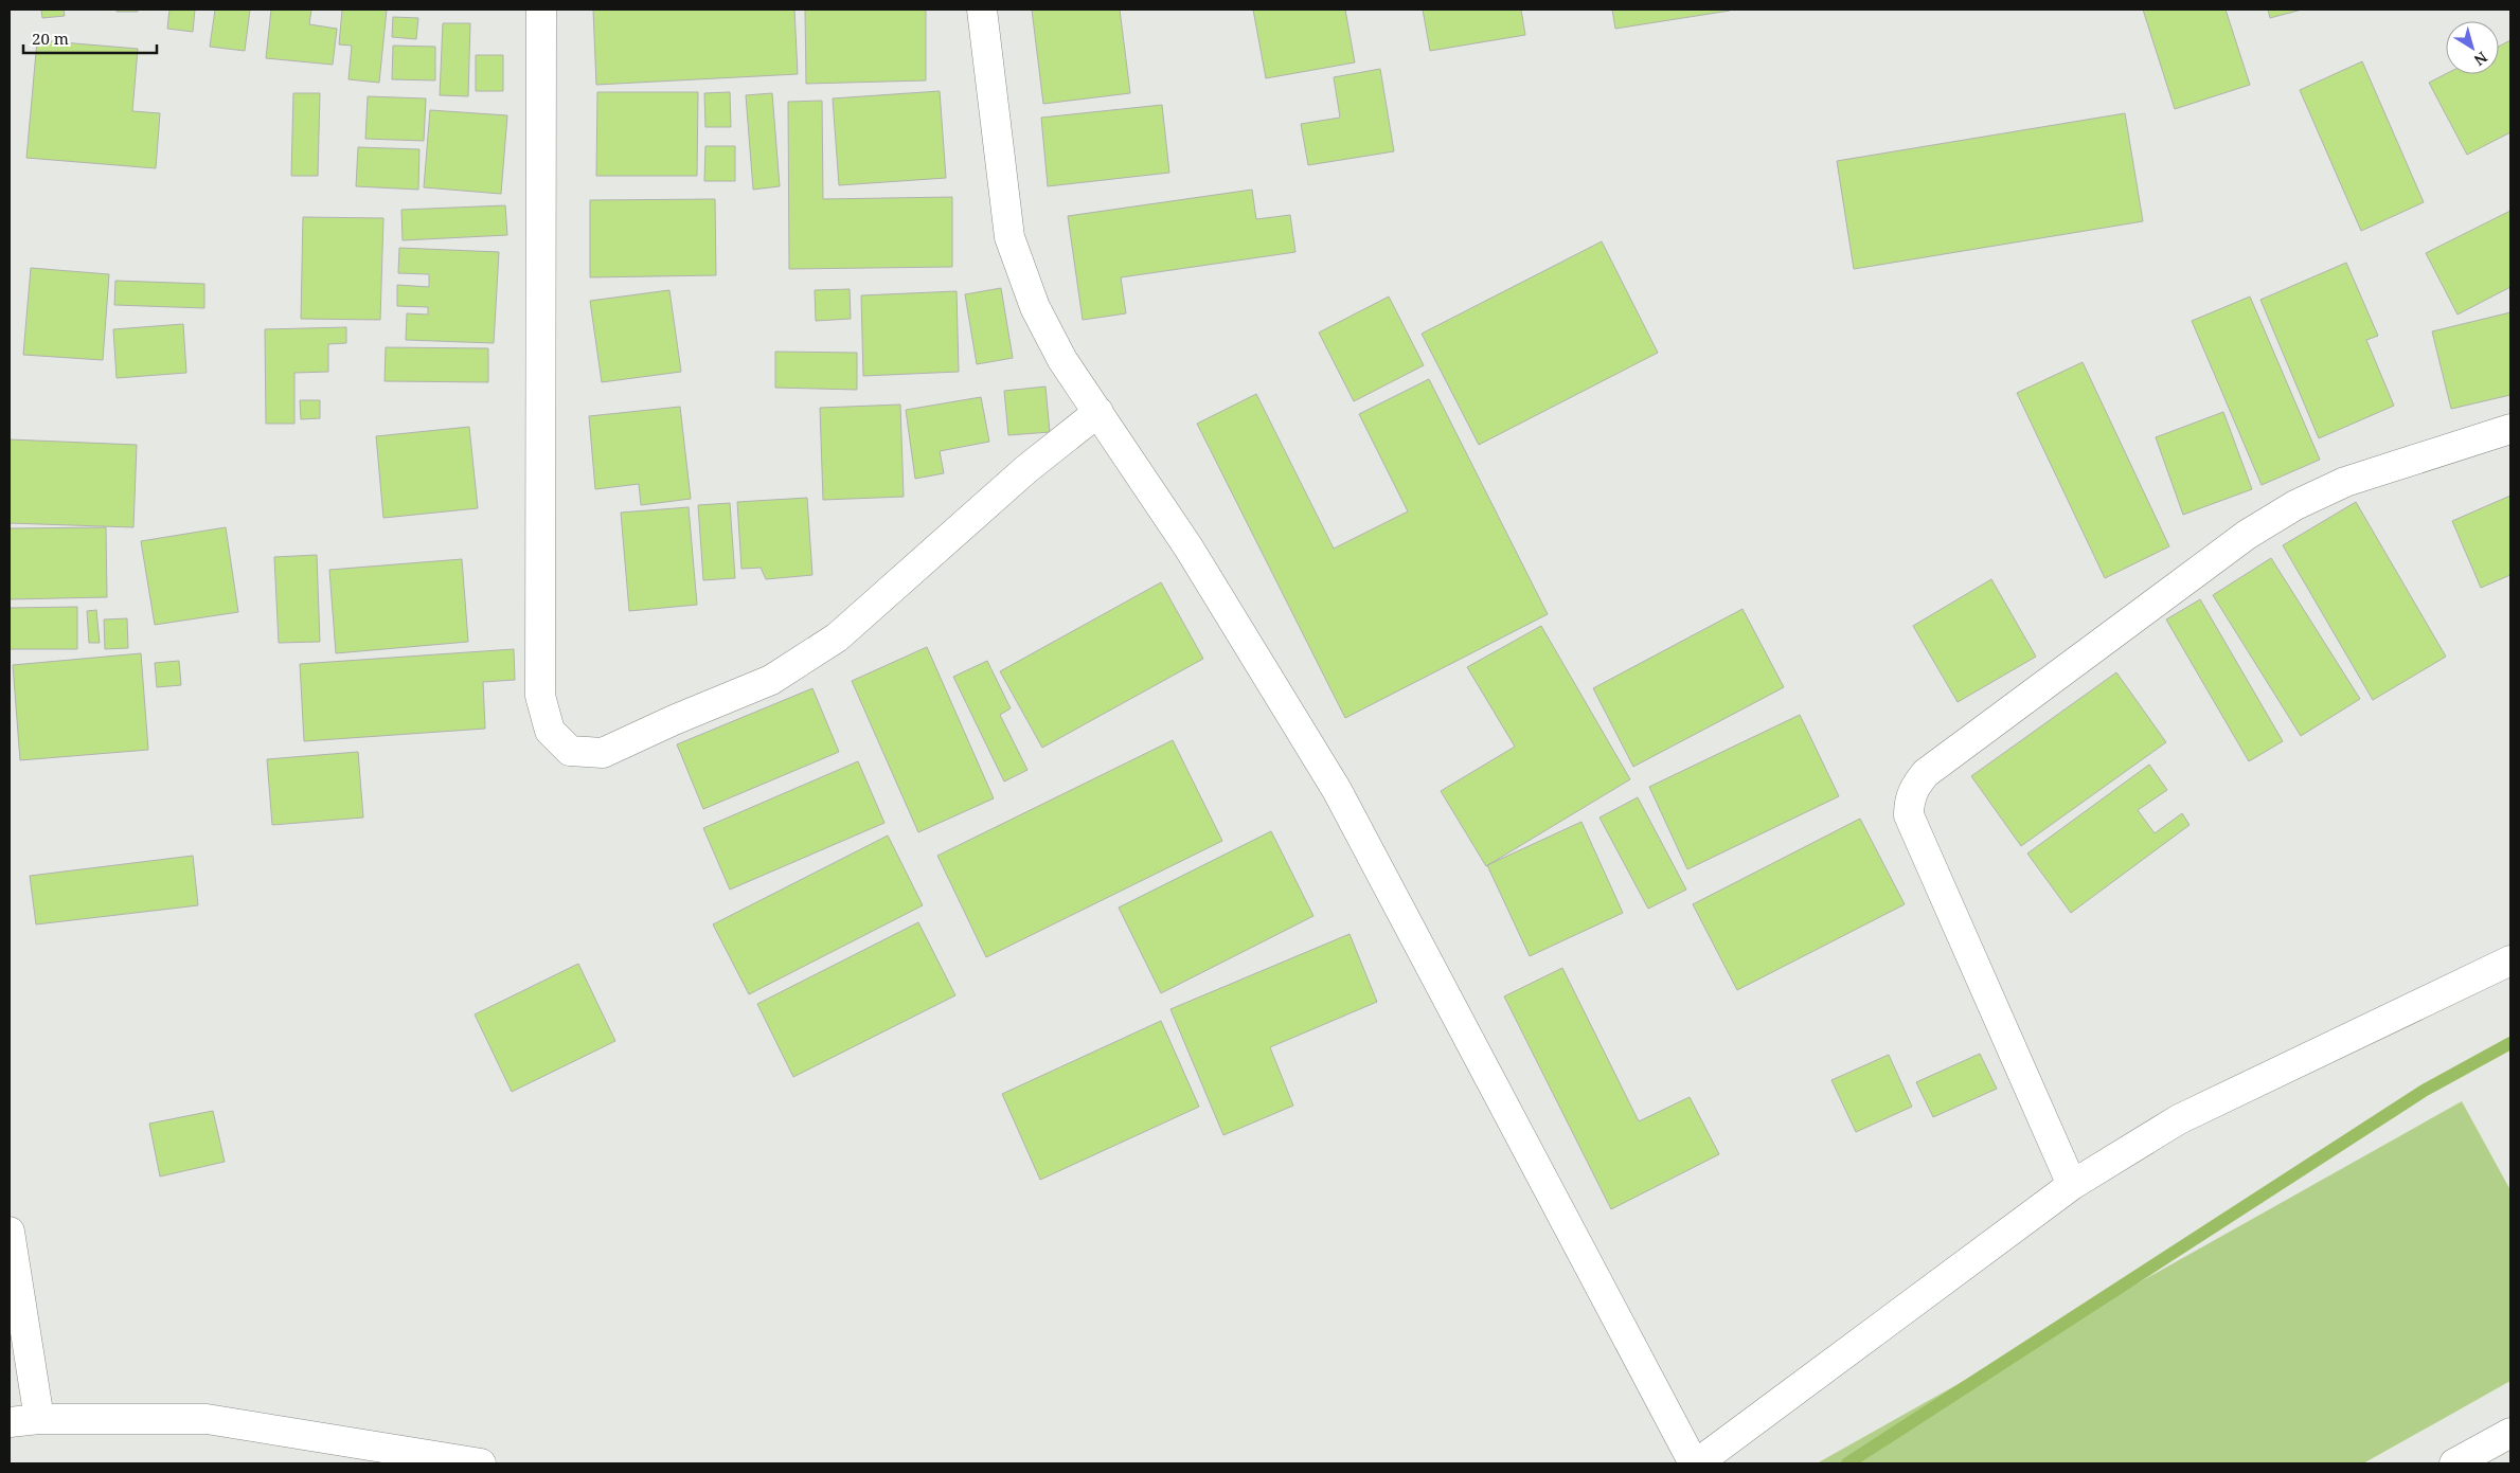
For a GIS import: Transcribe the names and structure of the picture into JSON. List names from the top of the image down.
{
  "scale_bar": "20 m",
  "north": "bottom right"
}
